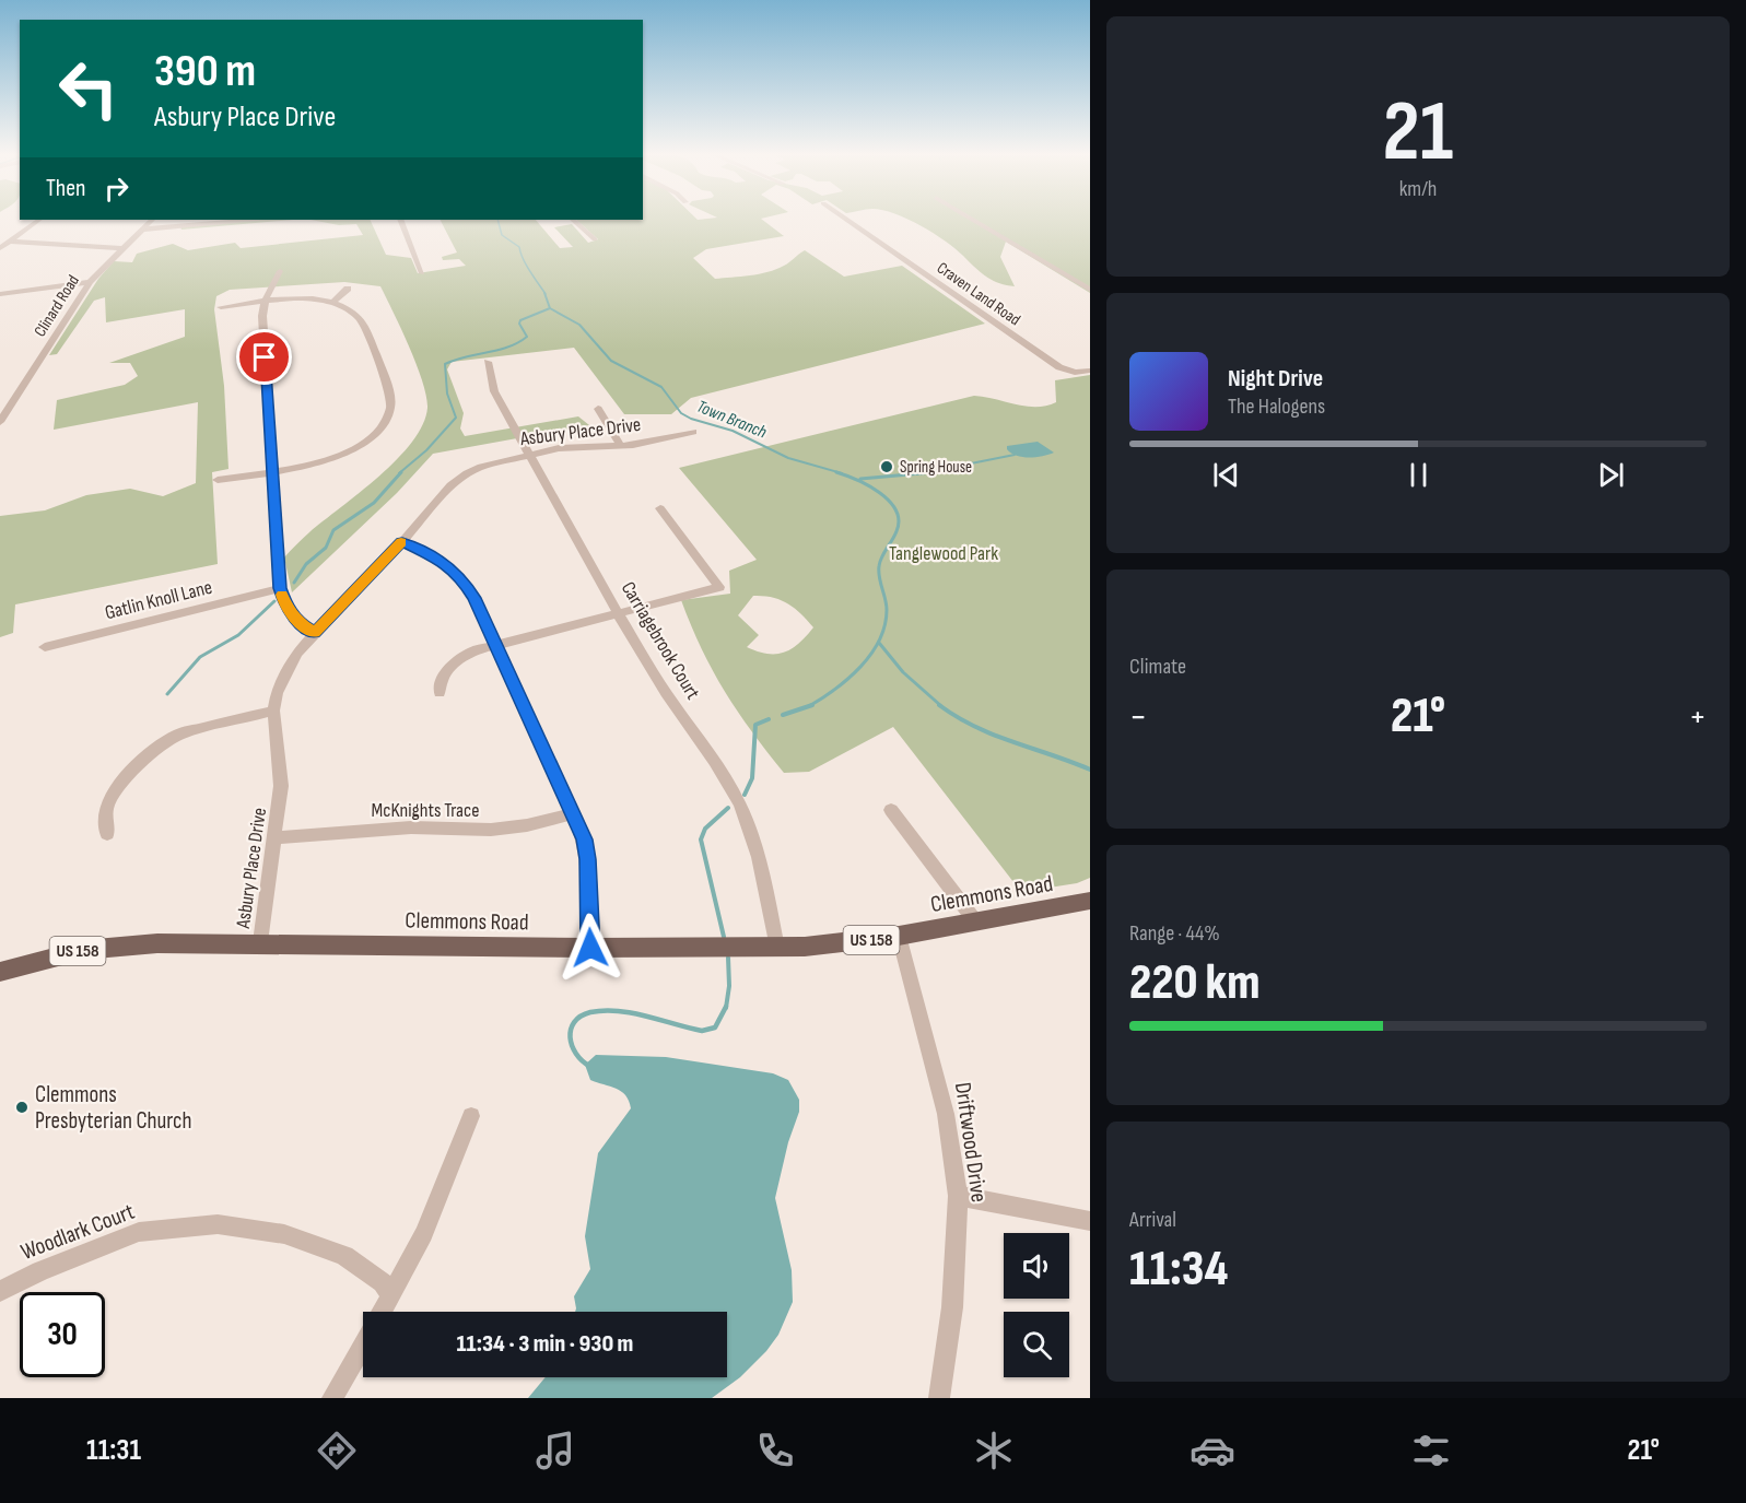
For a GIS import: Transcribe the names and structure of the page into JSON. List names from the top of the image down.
{
  "streets": {
    "main road": ["Clemmons Road", "US 158"],
    "street": [
      "Craven Land Road",
      "Clinard Road",
      "Asbury Place Drive",
      "Gatlin Knoll Lane",
      "Carriagebrook Court",
      "McKnights Trace",
      "Driftwood Drive",
      "Woodlark Court"
    ]
  },
  "crossings": [
    ["Asbury Place Drive", "Carriagebrook Court"],
    ["Asbury Place Drive", "McKnights Trace"],
    ["Asbury Place Drive", "Clemmons Road"],
    ["Carriagebrook Court", "Clemmons Road"],
    ["Clemmons Road", "Driftwood Drive"]
  ],
  "water": ["Town Branch"],
  "parks": ["Tanglewood Park"],
  "places": ["Spring House", "Clemmons Presbyterian Church"],
  "page": {
    "tile": [
      ["21", "km/h"],
      "Climate",
      ["Range · 44%", "220 km"],
      ["Arrival", "11:34"]
    ],
    "turn": ["390 m", "Asbury Place Drive"],
    "then": "Then",
    "song": ["Night Drive", "The Halogens"],
    "heat": ["−", "21°", "+"],
    "limit": "30",
    "trip": "11:34 · 3 min · 930 m",
    "tabs": ["11:31", "21°"]
  }
}
